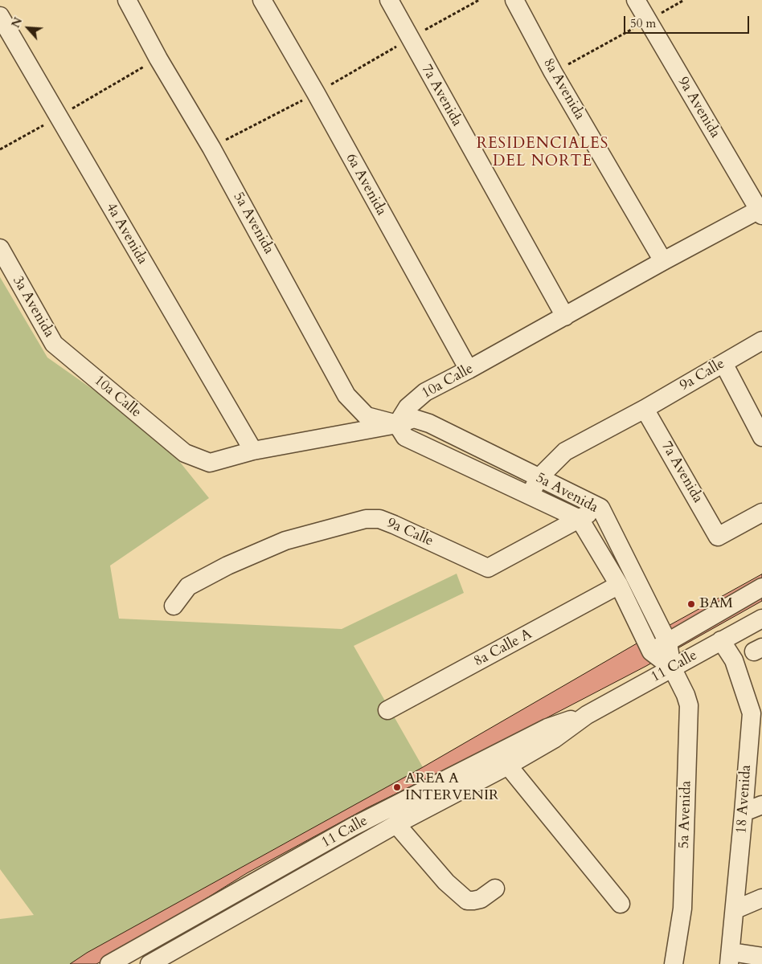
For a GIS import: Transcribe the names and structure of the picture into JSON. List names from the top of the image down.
{
  "streets": {
    "street": [
      "8a Avenida",
      "7a Avenida",
      "9a Avenida",
      "6a Avenida",
      "5a Avenida",
      "4a Avenida",
      "3a Avenida",
      "9a Calle",
      "10a Calle",
      "8a Calle A",
      "11 Calle",
      "18 Avenida"
    ]
  },
  "crossings": [
    ["8a Avenida", "10a Calle"],
    ["7a Avenida", "9a Calle"],
    ["7a Avenida", "10a Calle"],
    ["9a Avenida", "10a Calle"],
    ["6a Avenida", "10a Calle"],
    ["5a Avenida", "9a Calle"],
    ["5a Avenida", "10a Calle"],
    ["5a Avenida", "8a Calle A"],
    ["5a Avenida", "11 Calle"],
    ["4a Avenida", "10a Calle"],
    ["3a Avenida", "10a Calle"],
    ["11 Calle", "18 Avenida"]
  ],
  "districts": ["RESIDENCIALES DEL NORTE"],
  "places": ["BAM", "AREA A INTERVENIR"],
  "scale_bar": "50 m",
  "north": "top left"
}
